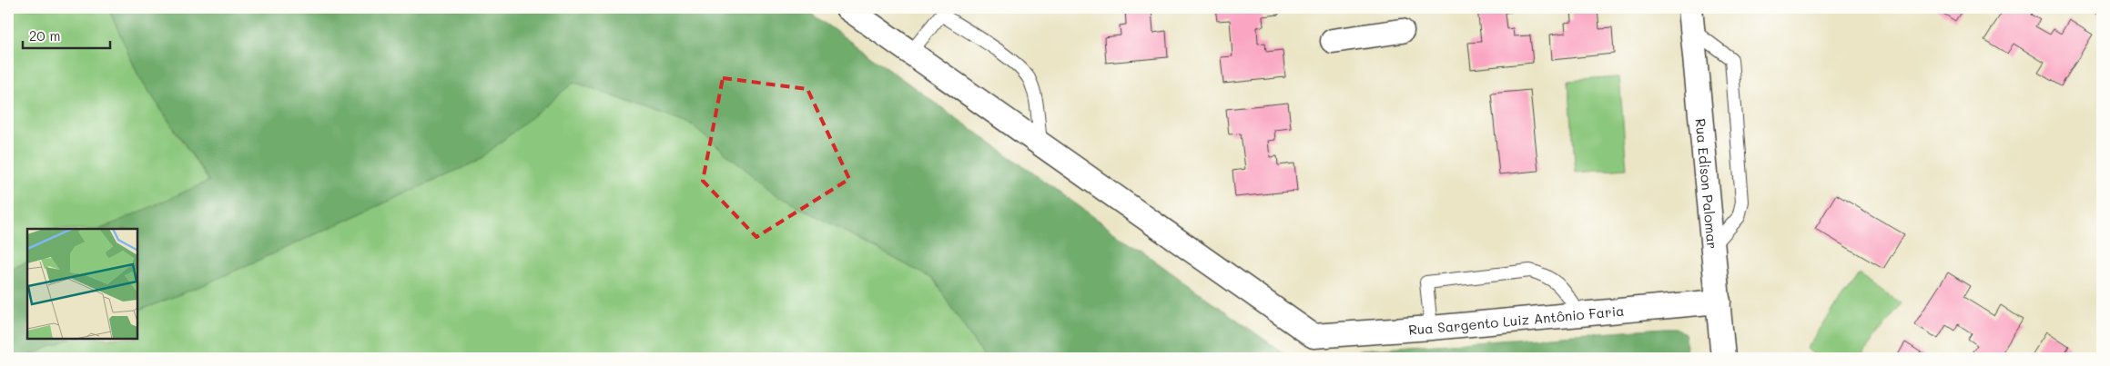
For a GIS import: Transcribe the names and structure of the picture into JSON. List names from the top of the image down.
{
  "streets": {
    "street": ["Rua Edison Palomar", "Rua Sargento Luiz Antônio Faria"]
  },
  "crossings": [
    ["Rua Edison Palomar", "Rua Sargento Luiz Antônio Faria"]
  ],
  "scale_bar": "20 m"
}
